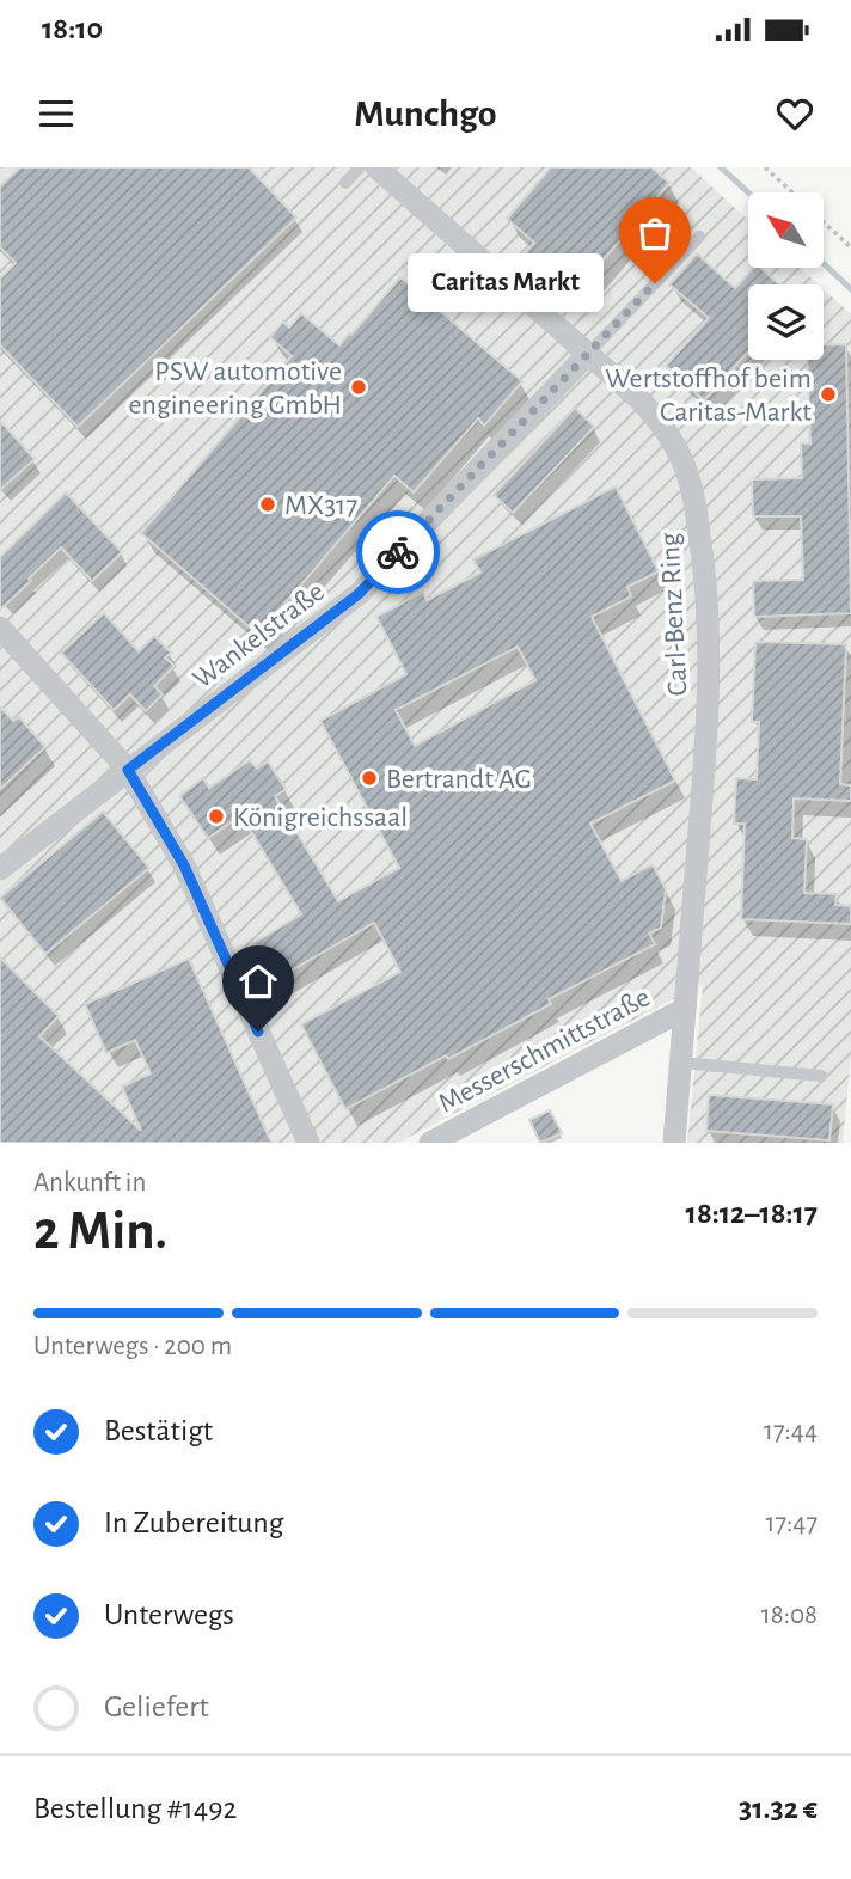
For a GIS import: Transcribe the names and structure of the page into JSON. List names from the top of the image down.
{
  "streets": {
    "street": ["Carl-Benz Ring", "Wankelstraße", "Messerschmittstraße"]
  },
  "crossings": [
    ["Carl-Benz Ring", "Wankelstraße"],
    ["Carl-Benz Ring", "Messerschmittstraße"]
  ],
  "places": [
    "Caritas Markt",
    "PSW automotive engineering GmbH",
    "Wertstoffhof beim Caritas-Markt",
    "MX317",
    "Bertrandt AG",
    "Königreichssaal"
  ],
  "north": "top left",
  "page": {
    "status": "18:10",
    "header": "Munchgo",
    "bubble": "Caritas Markt",
    "heading": ["2 Min.", "Ankunft in", "18:12–18:17"],
    "panel": ["Bestellung #1492", "31.32 €"],
    "bar": "Unterwegs · 200 m",
    "list": [
      ["Bestätigt", "17:44"],
      ["In Zubereitung", "17:47"],
      ["Unterwegs", "18:08"],
      "Geliefert"
    ]
  }
}
